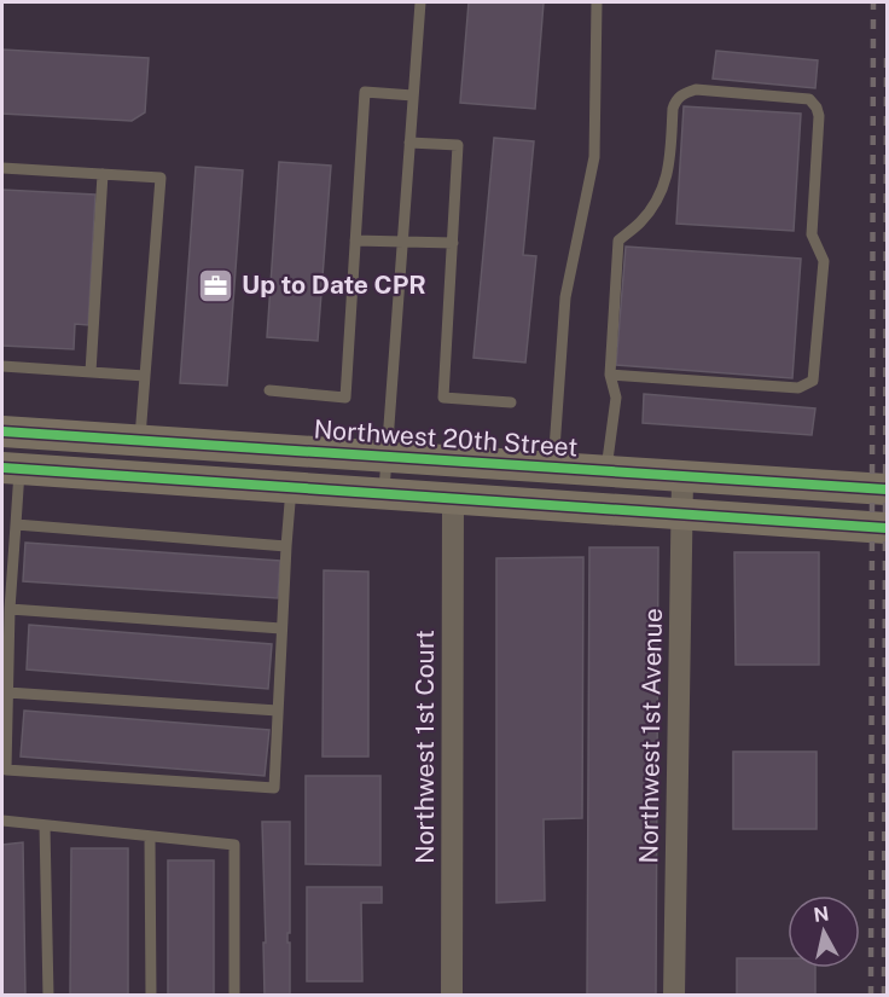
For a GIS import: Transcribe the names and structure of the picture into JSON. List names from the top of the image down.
{
  "streets": {
    "street": ["Northwest 20th Street", "Northwest 1st Avenue", "Northwest 1st Court"]
  },
  "crossings": [
    ["Northwest 20th Street", "Northwest 1st Avenue"]
  ],
  "places": {
    "office": ["Up to Date CPR"]
  },
  "north": "top"
}
